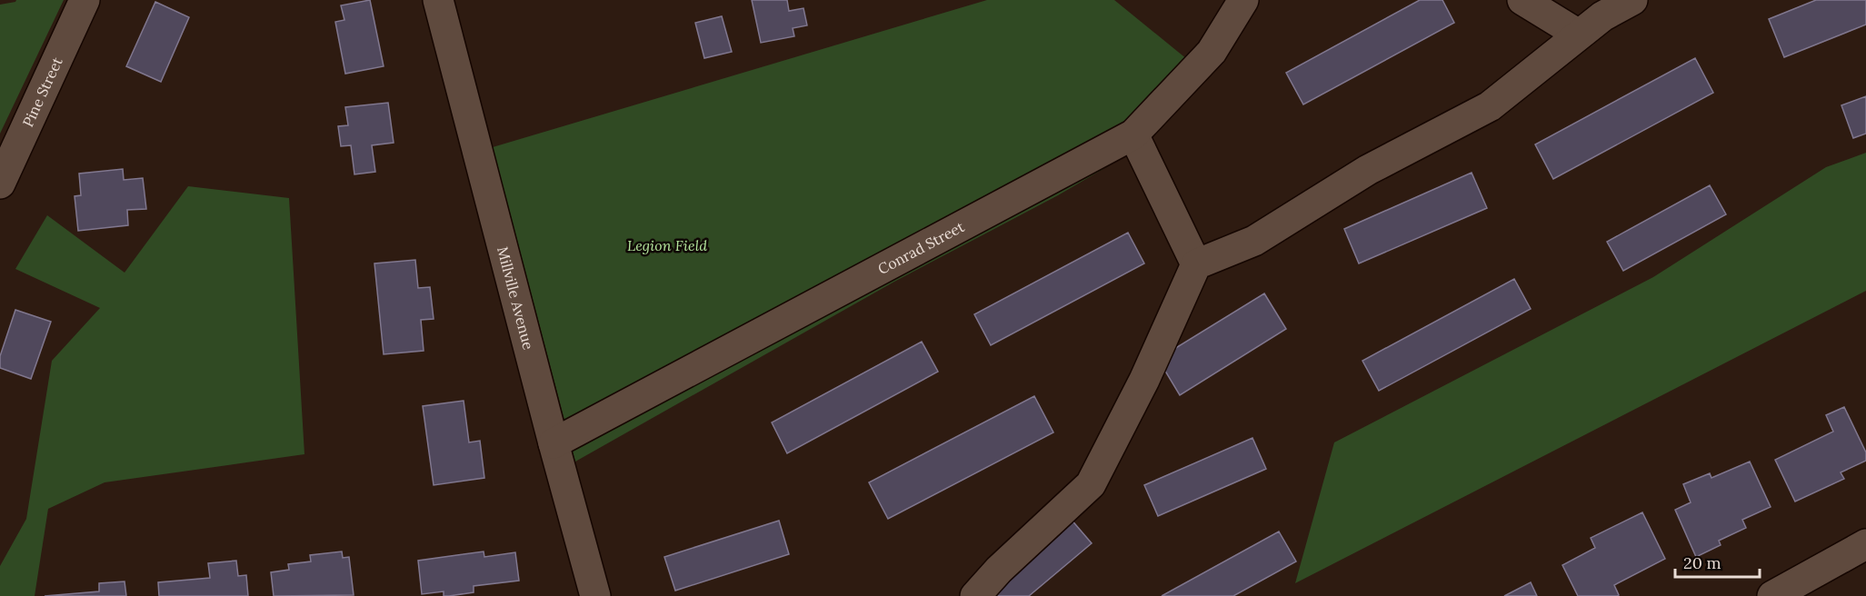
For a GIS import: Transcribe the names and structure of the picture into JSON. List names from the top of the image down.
{
  "streets": {
    "street": ["Pine Street", "Conrad Street", "Millville Avenue"]
  },
  "crossings": [
    ["Conrad Street", "Millville Avenue"]
  ],
  "parks": ["Legion Field"],
  "scale_bar": "20 m"
}
